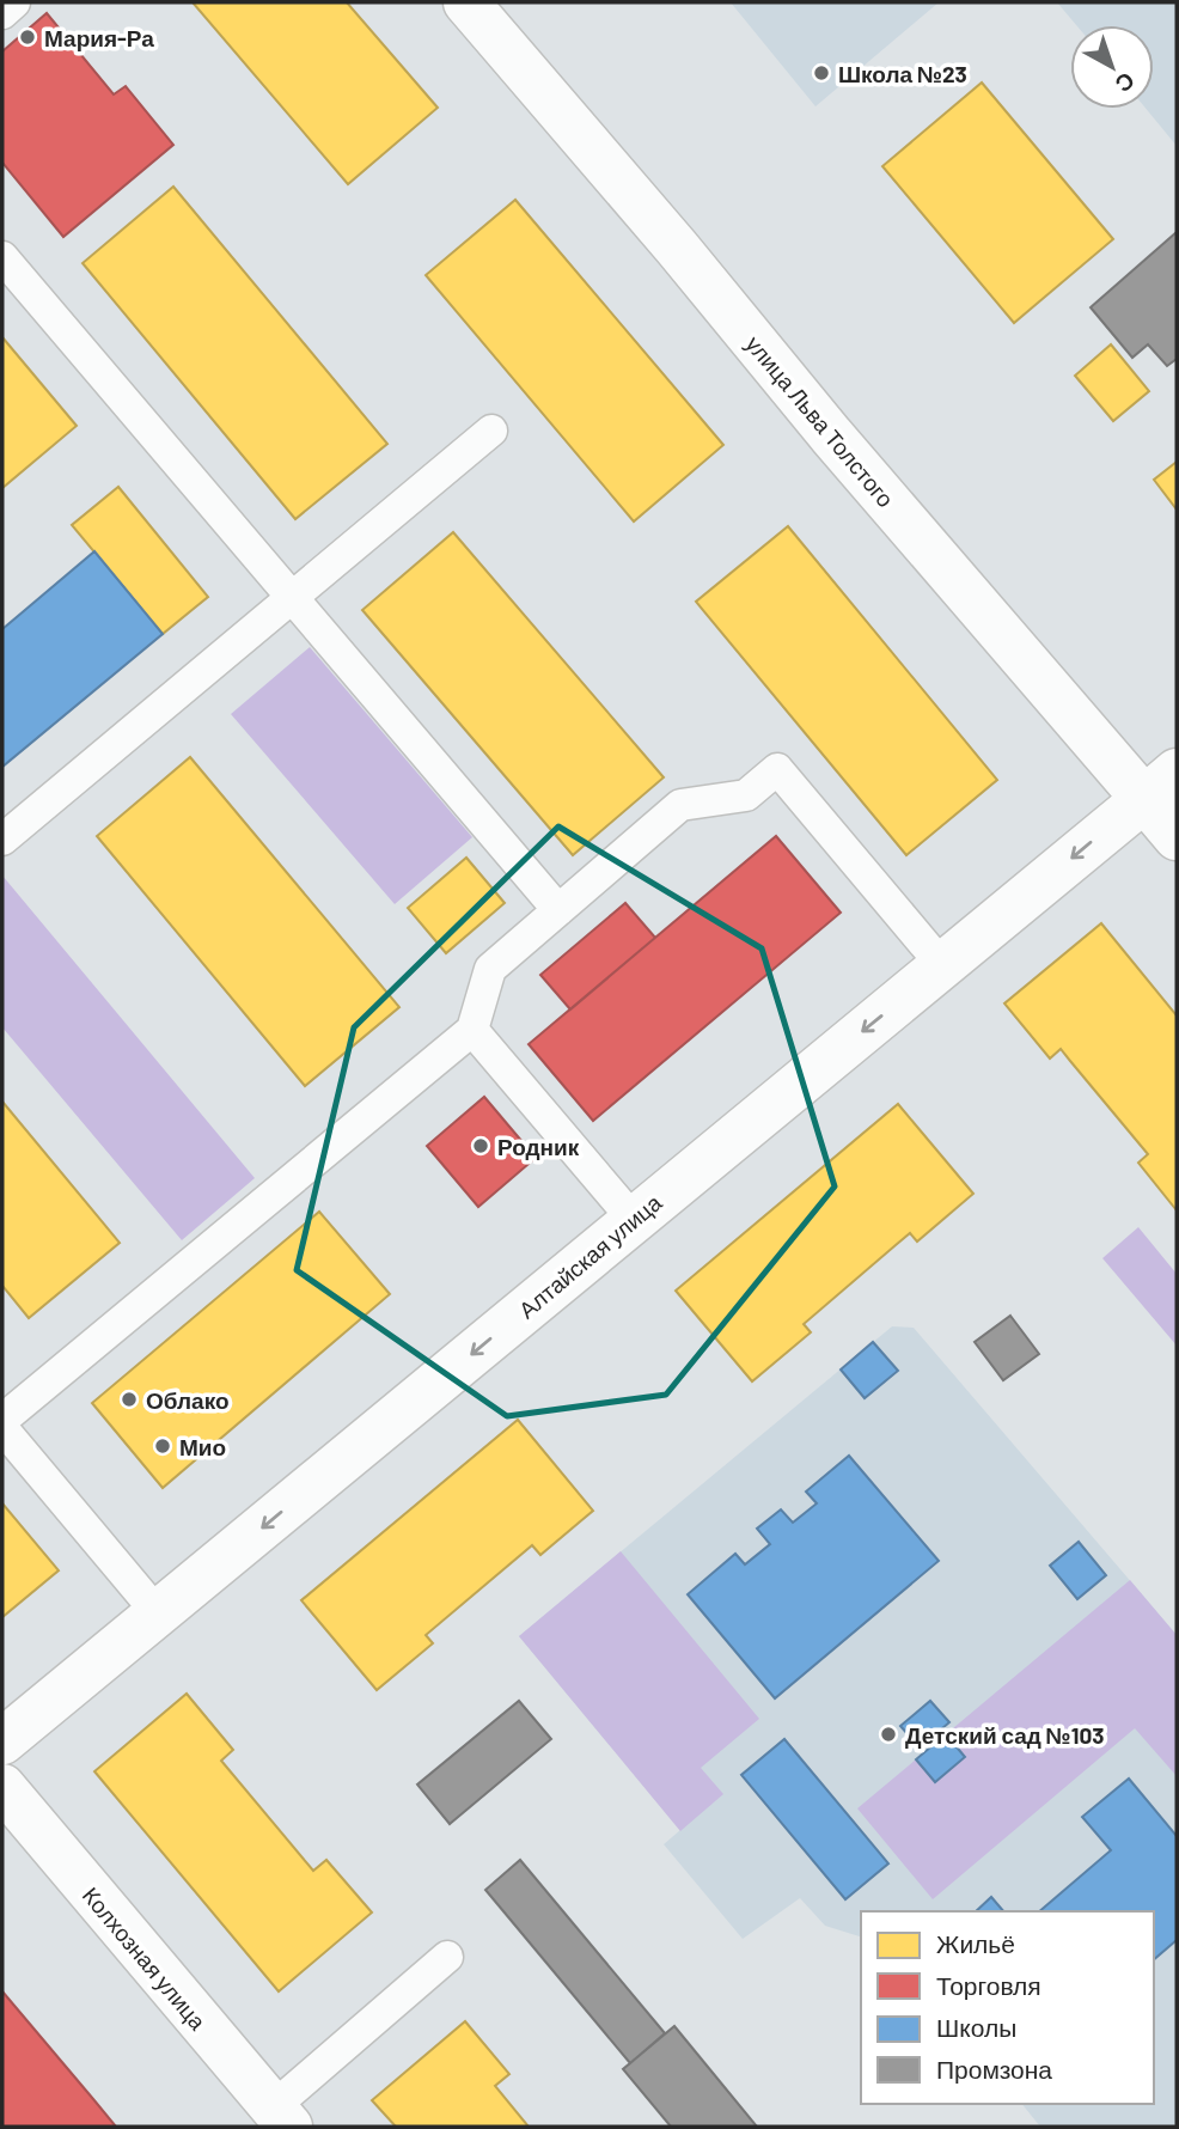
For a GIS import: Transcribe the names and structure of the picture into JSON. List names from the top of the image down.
{
  "streets": {
    "main road": ["улица Льва Толстого", "Алтайская улица", "Колхозная улица"]
  },
  "crossings": [
    ["улица Льва Толстого", "Алтайская улица"]
  ],
  "one_way": ["Алтайская улица"],
  "places": [
    "Мария-Ра",
    "Школа №23",
    "Родник",
    "Облако",
    "Мио",
    "Детский сад №103"
  ],
  "legend": [
    "Жильё",
    "Торговля",
    "Школы",
    "Промзона"
  ],
  "north": "bottom right"
}
